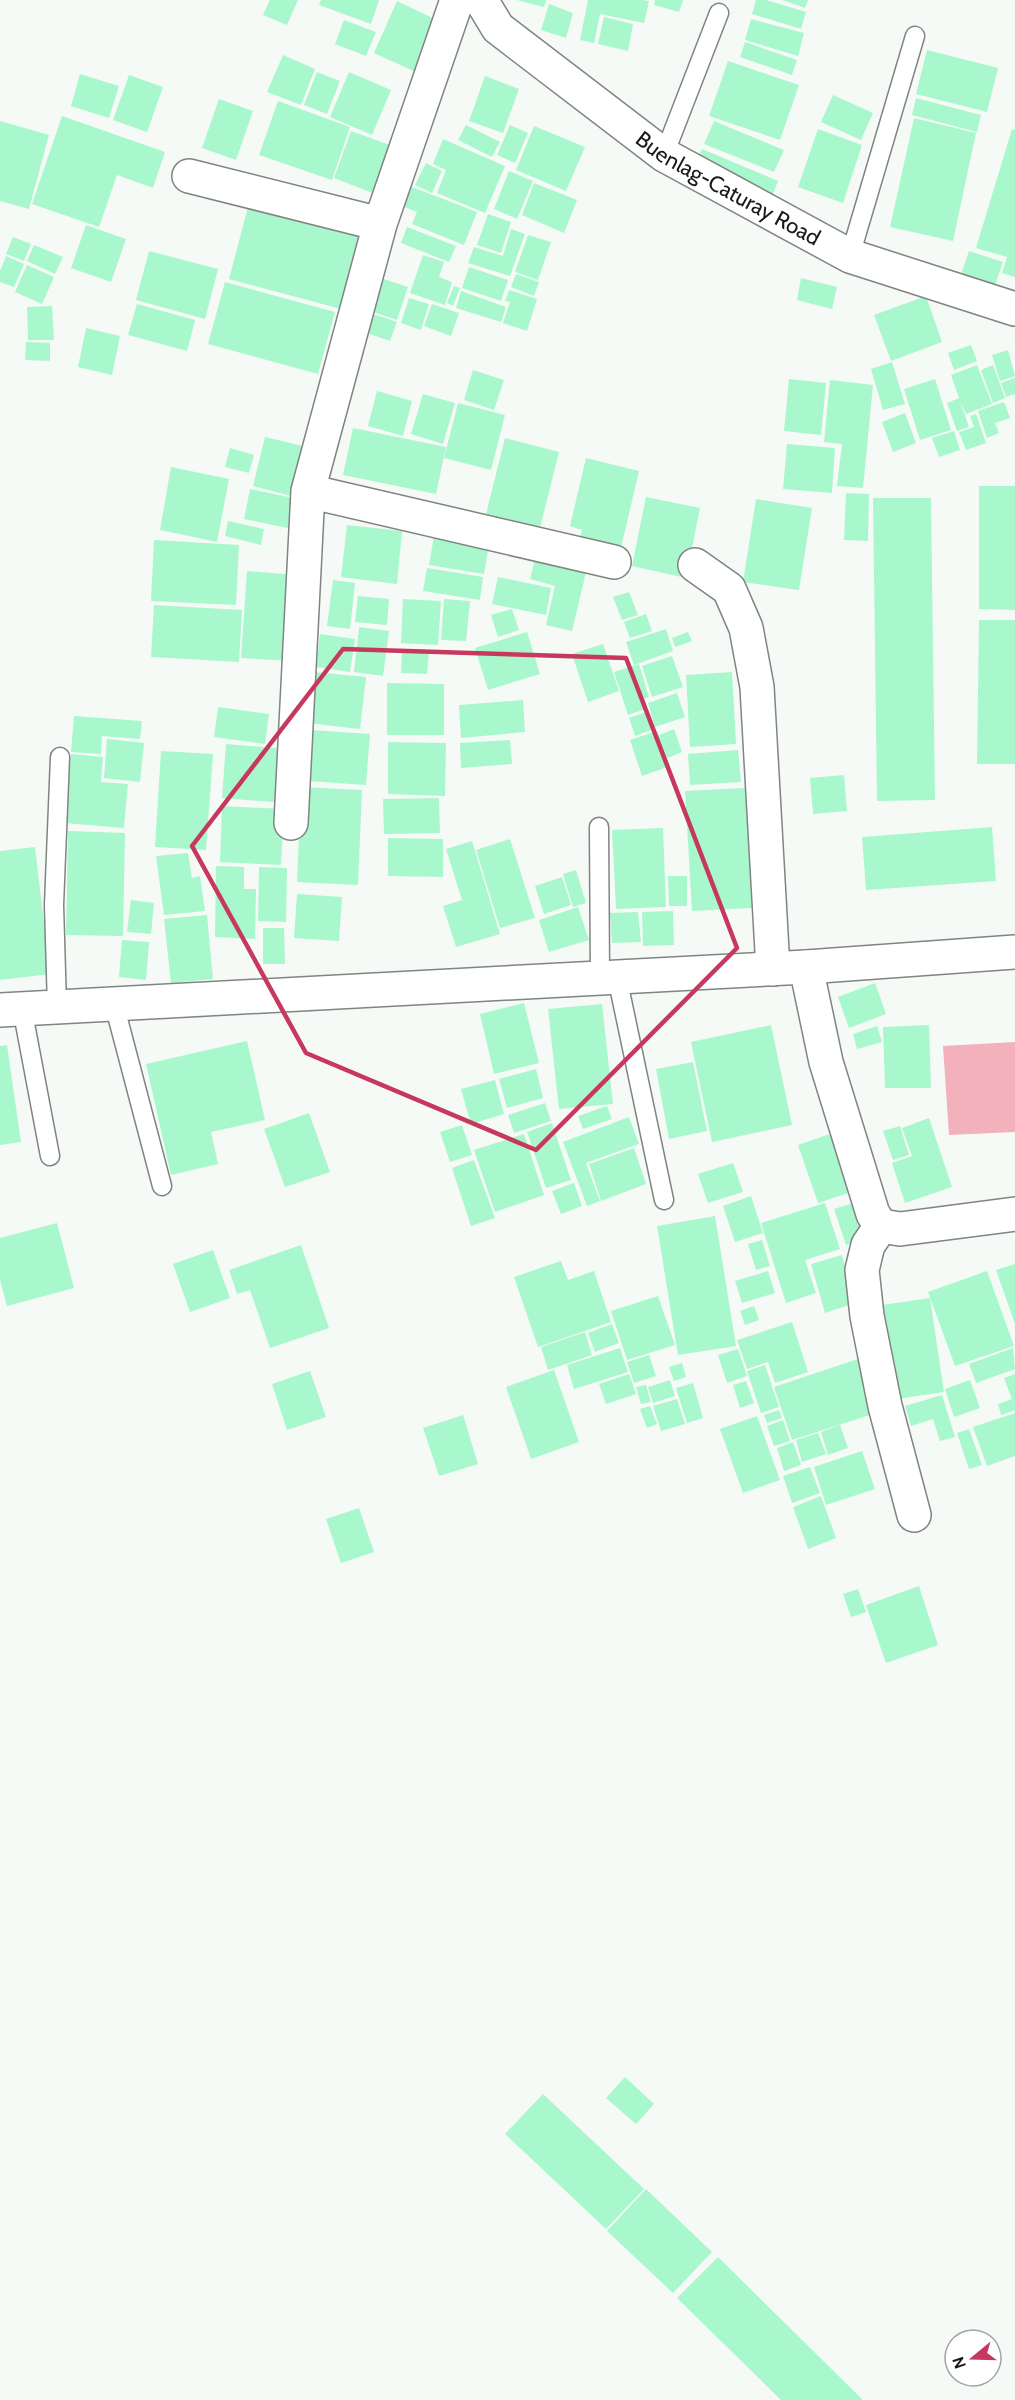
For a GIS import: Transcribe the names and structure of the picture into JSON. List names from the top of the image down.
{
  "streets": {
    "street": ["Buenlag-Caturay Road"]
  },
  "north": "left"
}
